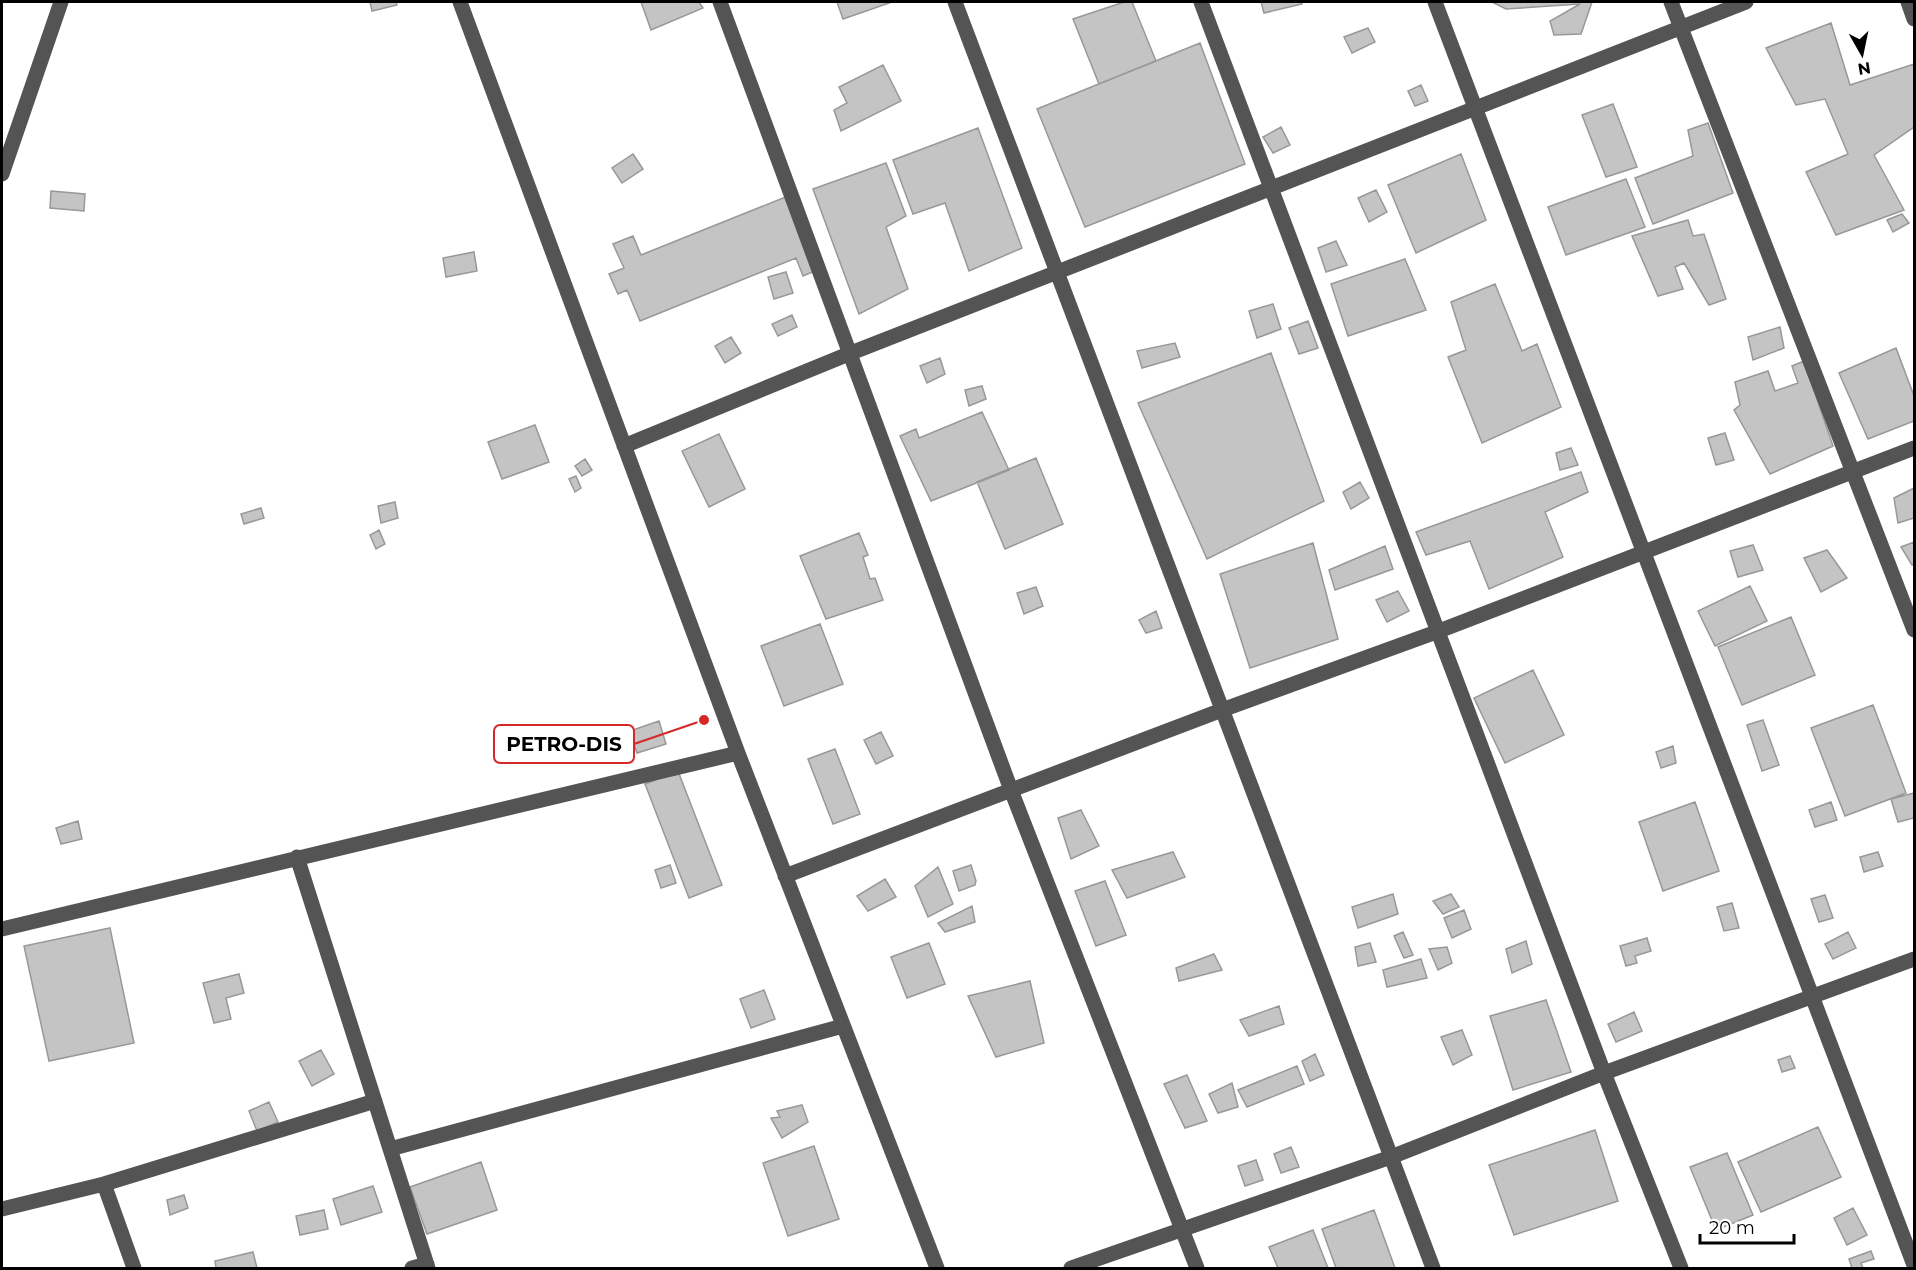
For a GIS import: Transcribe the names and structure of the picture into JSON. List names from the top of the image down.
{
  "places": ["PETRO-DIS"],
  "scale_bar": "20 m",
  "north": "bottom"
}
